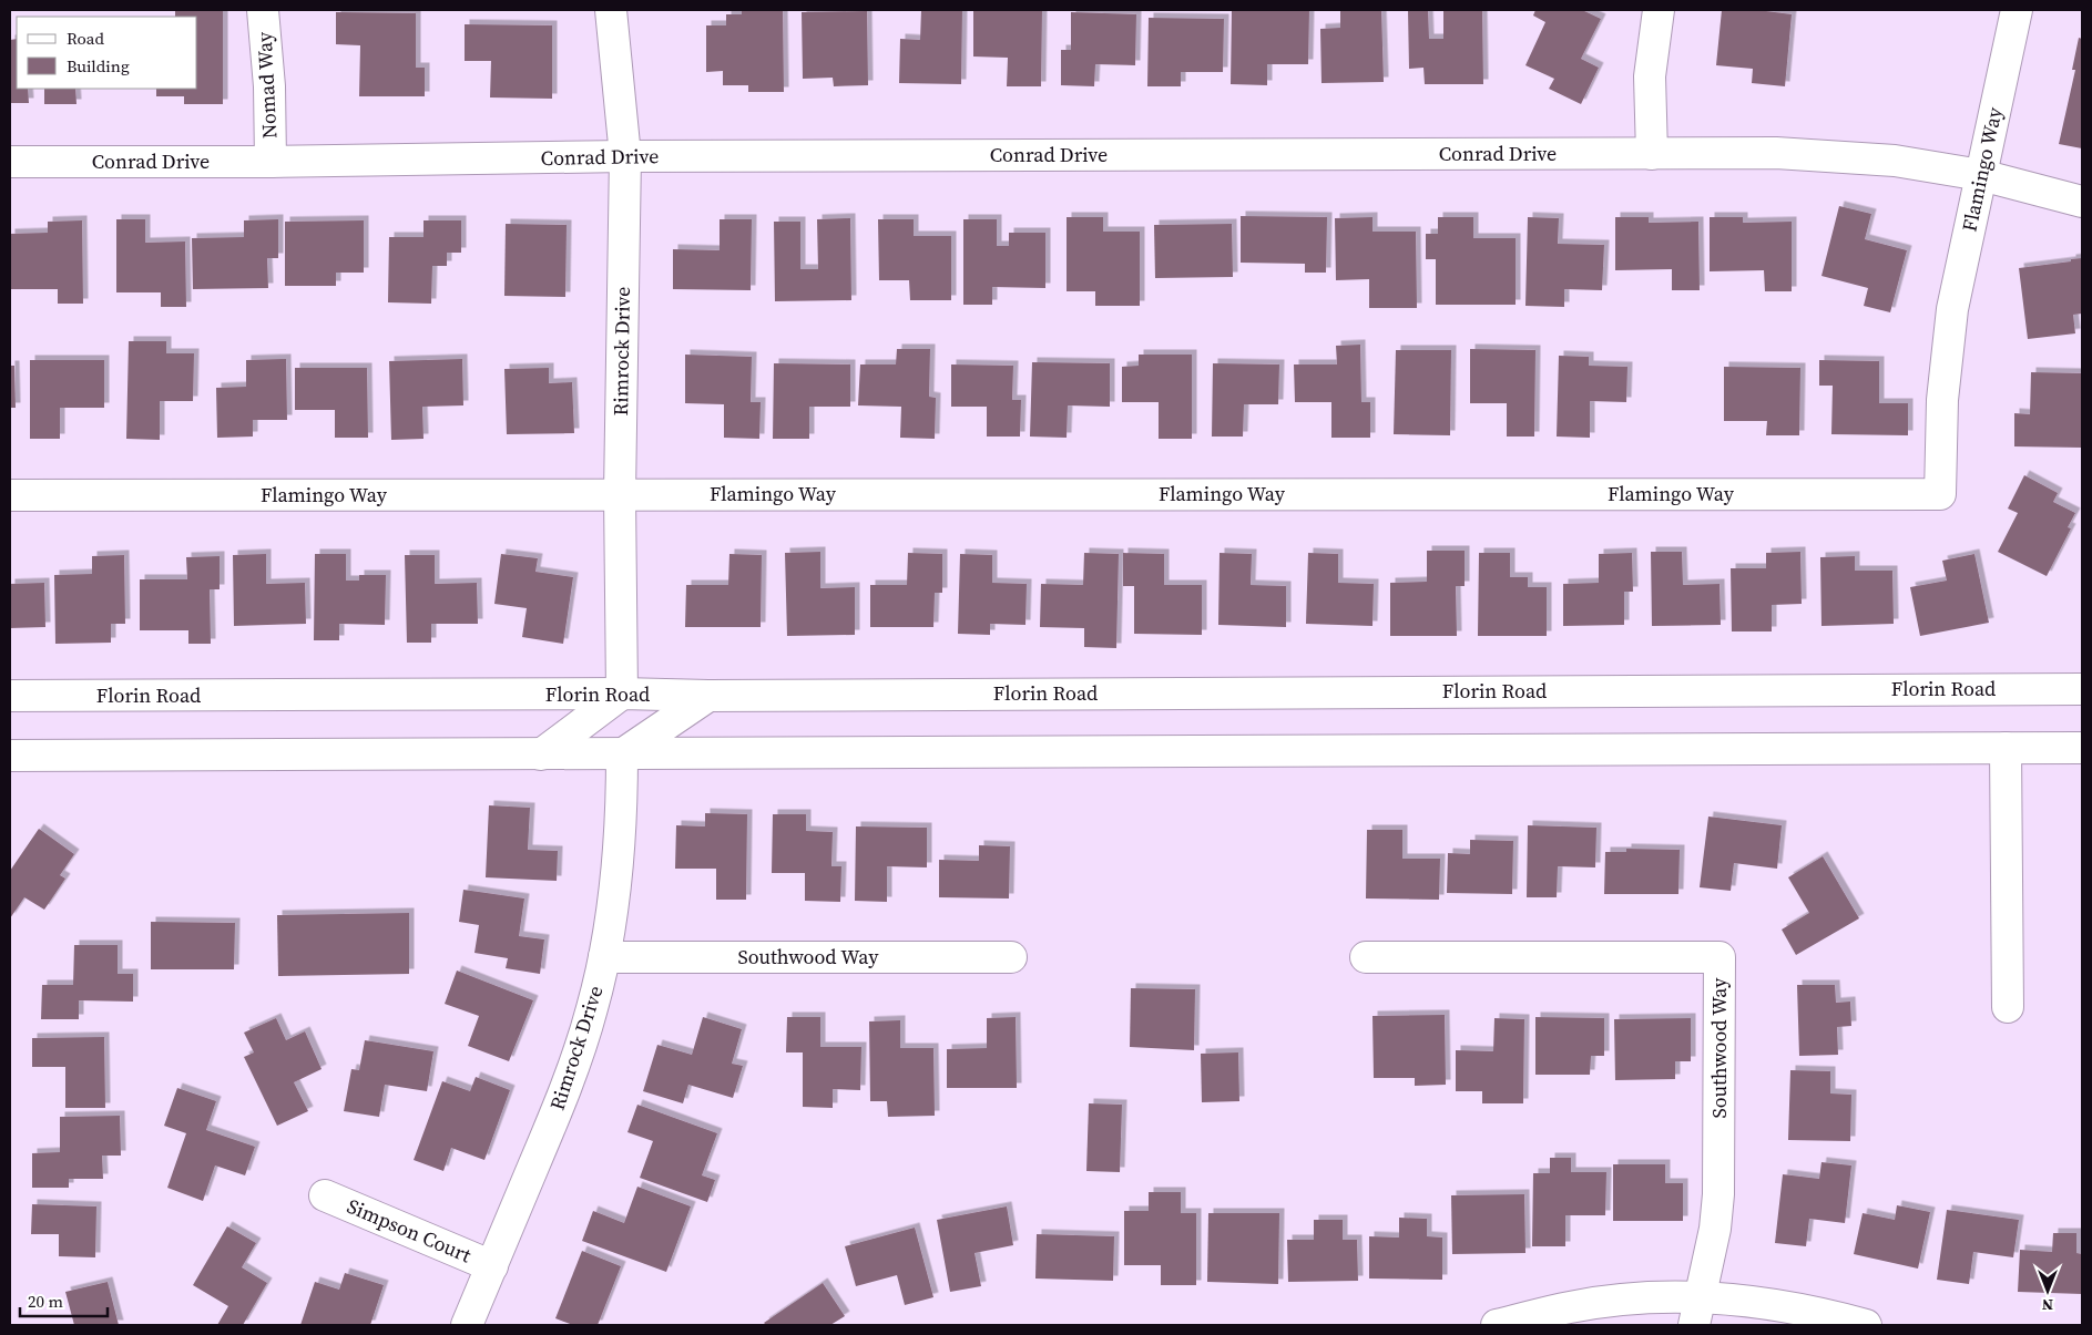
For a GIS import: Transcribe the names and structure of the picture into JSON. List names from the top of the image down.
{
  "streets": {
    "street": [
      "Nomad Way",
      "Conrad Drive",
      "Flamingo Way",
      "Rimrock Drive",
      "Florin Road",
      "Southwood Way",
      "Simpson Court"
    ]
  },
  "crossings": [
    ["Nomad Way", "Conrad Drive"],
    ["Conrad Drive", "Flamingo Way"],
    ["Conrad Drive", "Rimrock Drive"],
    ["Flamingo Way", "Rimrock Drive"],
    ["Rimrock Drive", "Florin Road"],
    ["Rimrock Drive", "Southwood Way"],
    ["Rimrock Drive", "Simpson Court"]
  ],
  "legend": ["Road", "Building"],
  "scale_bar": "20 m",
  "north": "bottom"
}
